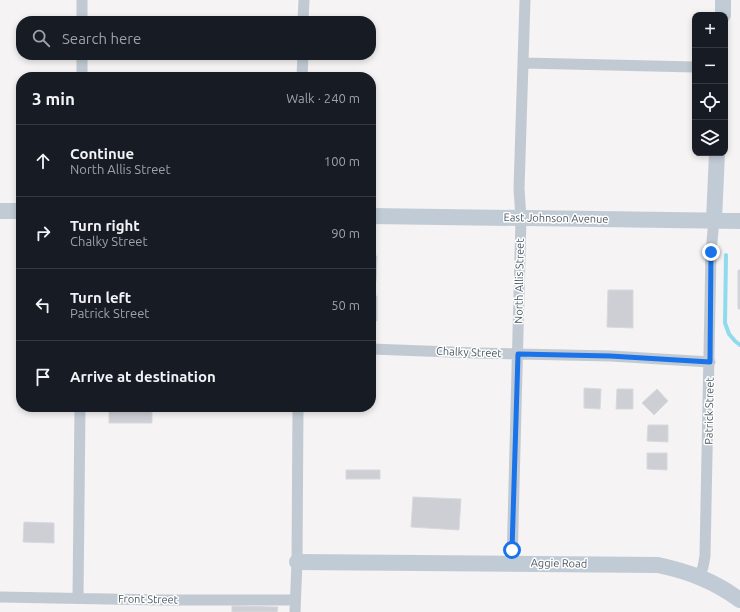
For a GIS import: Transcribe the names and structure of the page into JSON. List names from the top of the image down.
{
  "streets": {
    "street": [
      "East Johnson Avenue",
      "North Allis Street",
      "Chalky Street",
      "Patrick Street",
      "Aggie Road",
      "Front Street"
    ]
  },
  "crossings": [
    ["East Johnson Avenue", "North Allis Street"],
    ["East Johnson Avenue", "Patrick Street"],
    ["North Allis Street", "Chalky Street"],
    ["North Allis Street", "Aggie Road"],
    ["Chalky Street", "Patrick Street"],
    ["Patrick Street", "Aggie Road"]
  ],
  "page": {
    "map_buttons": ["+", "−"],
    "search": "Search here",
    "heading": ["3 min", "Walk · 240 m"],
    "list": [
      ["Continue", "North Allis Street", "100 m"],
      ["Turn right", "Chalky Street", "90 m"],
      ["Turn left", "Patrick Street", "50 m"],
      "Arrive at destination"
    ]
  }
}
